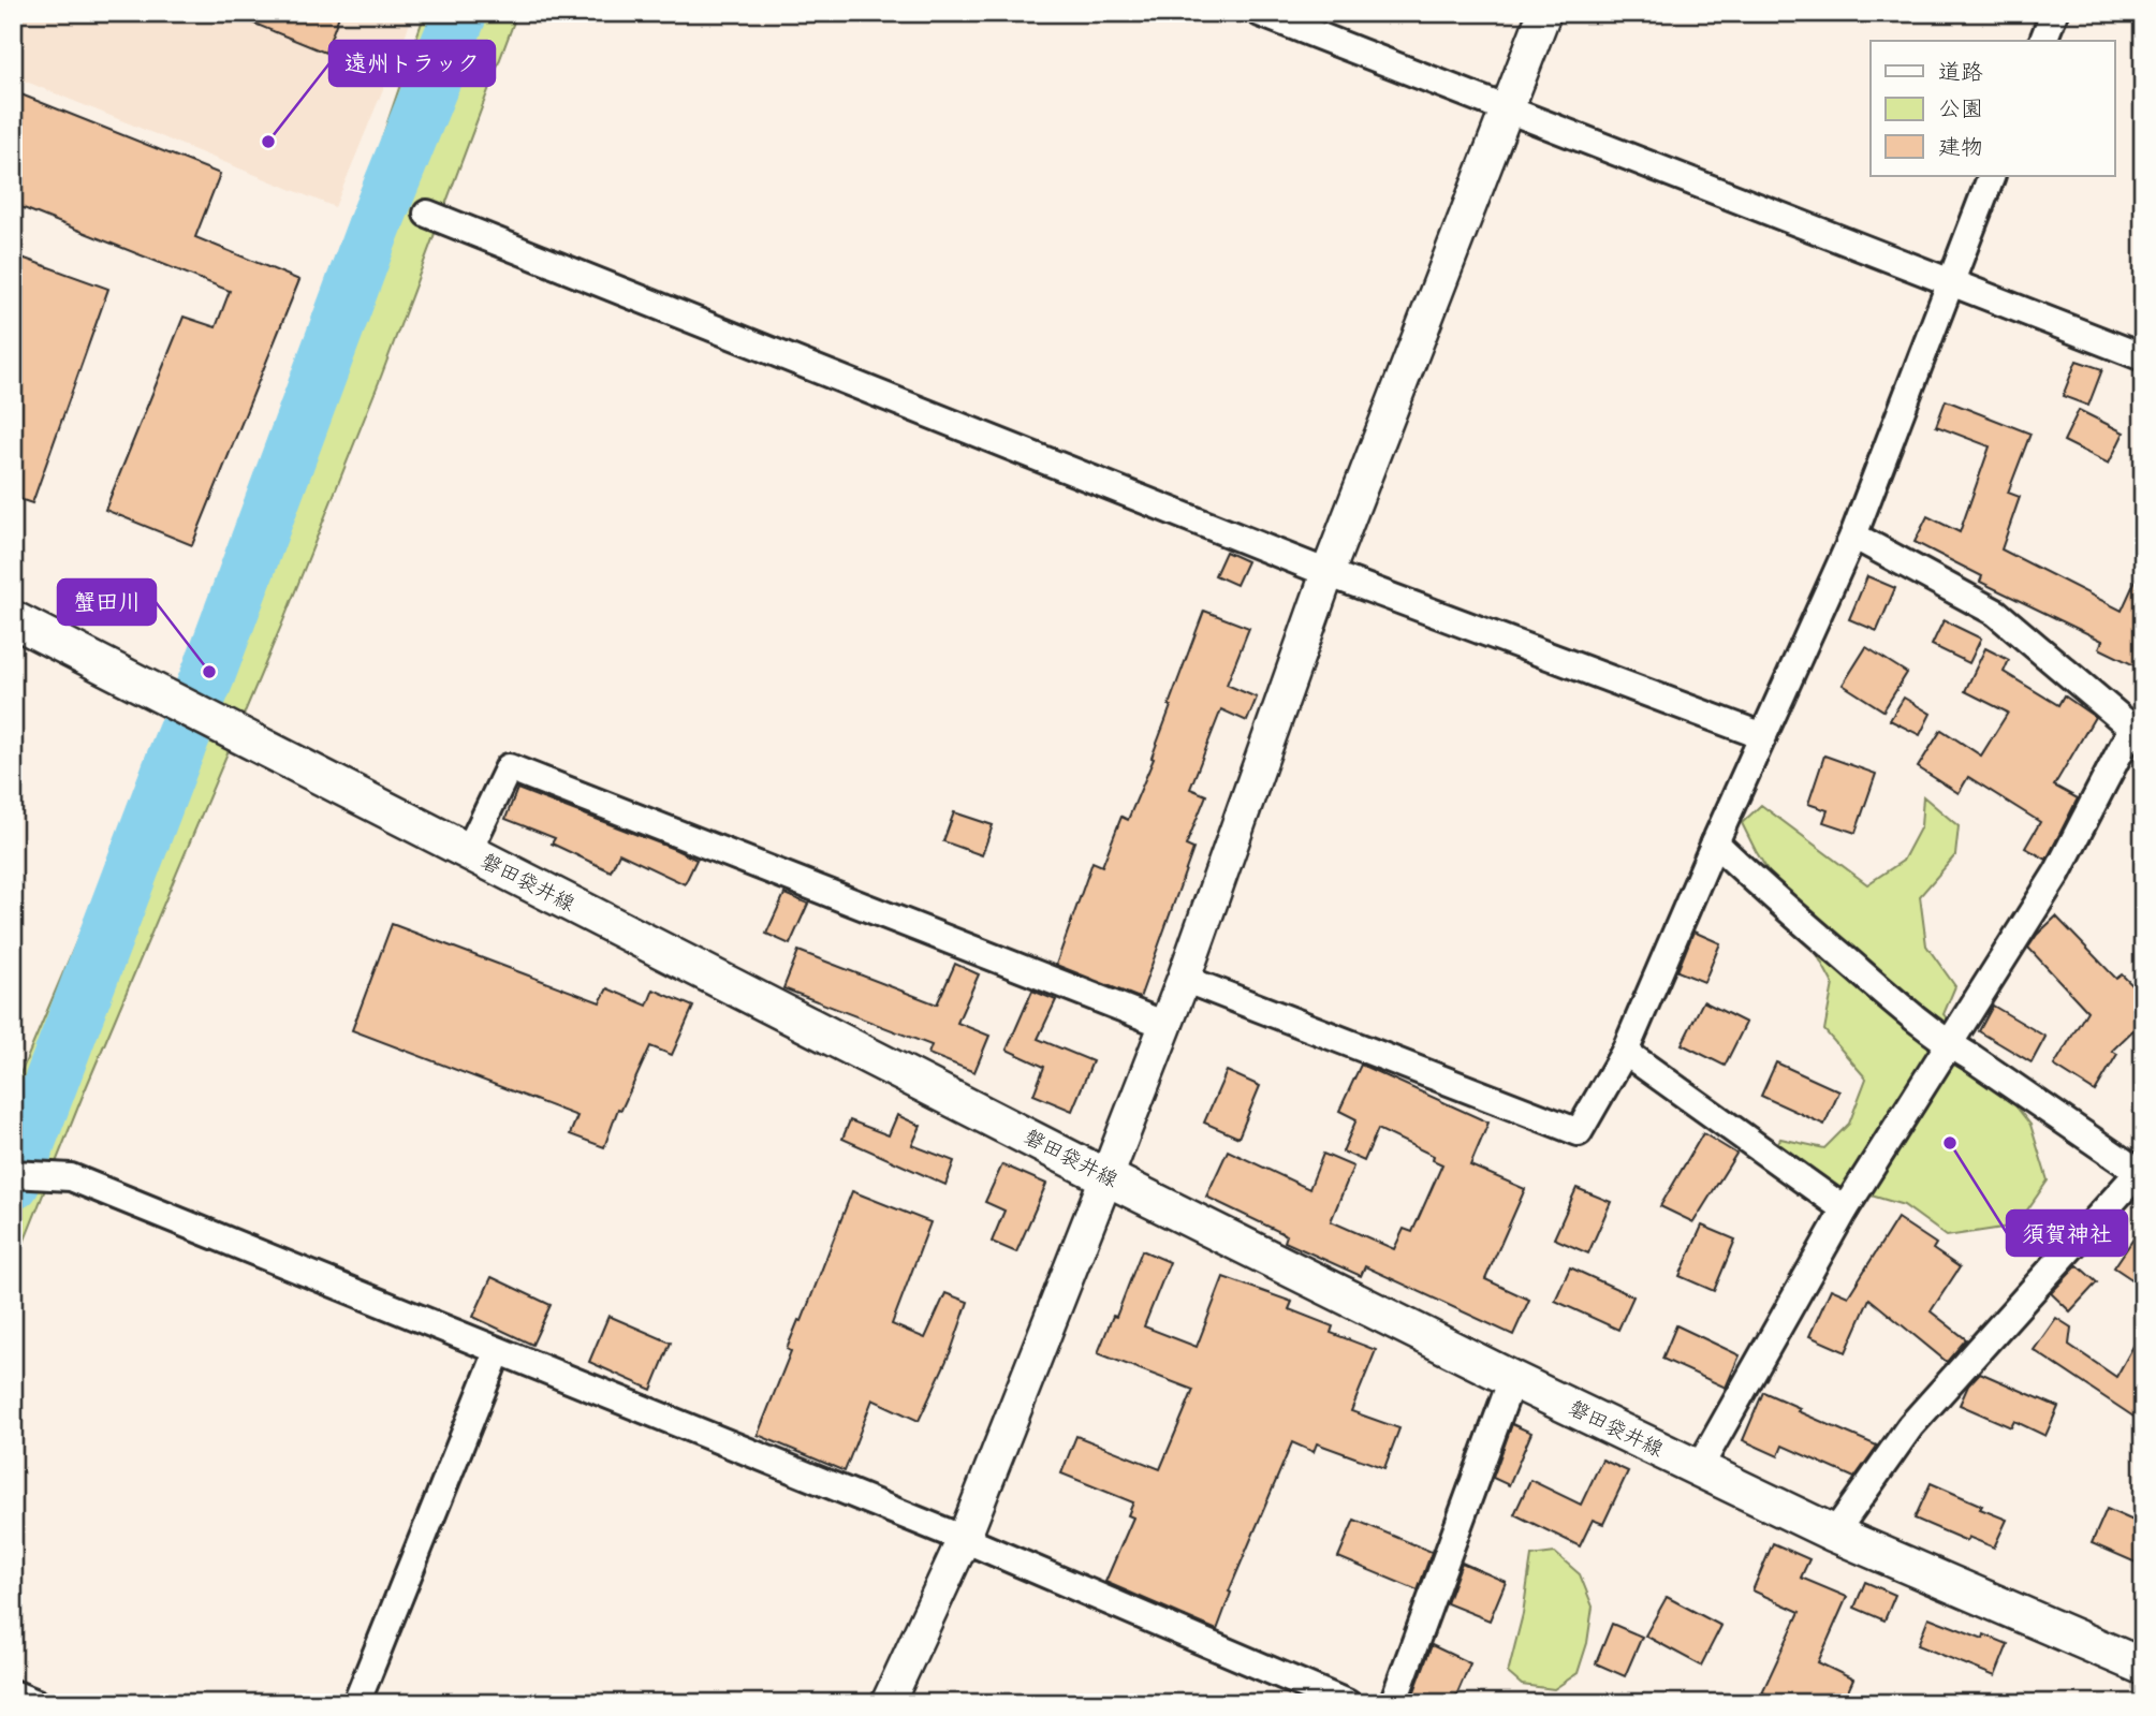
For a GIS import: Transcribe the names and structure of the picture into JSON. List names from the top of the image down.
{
  "streets": {
    "main road": ["磐田袋井線"]
  },
  "places": ["遠州トラック", "蟹田川", "須賀神社"],
  "legend": ["道路", "公園", "建物"]
}
